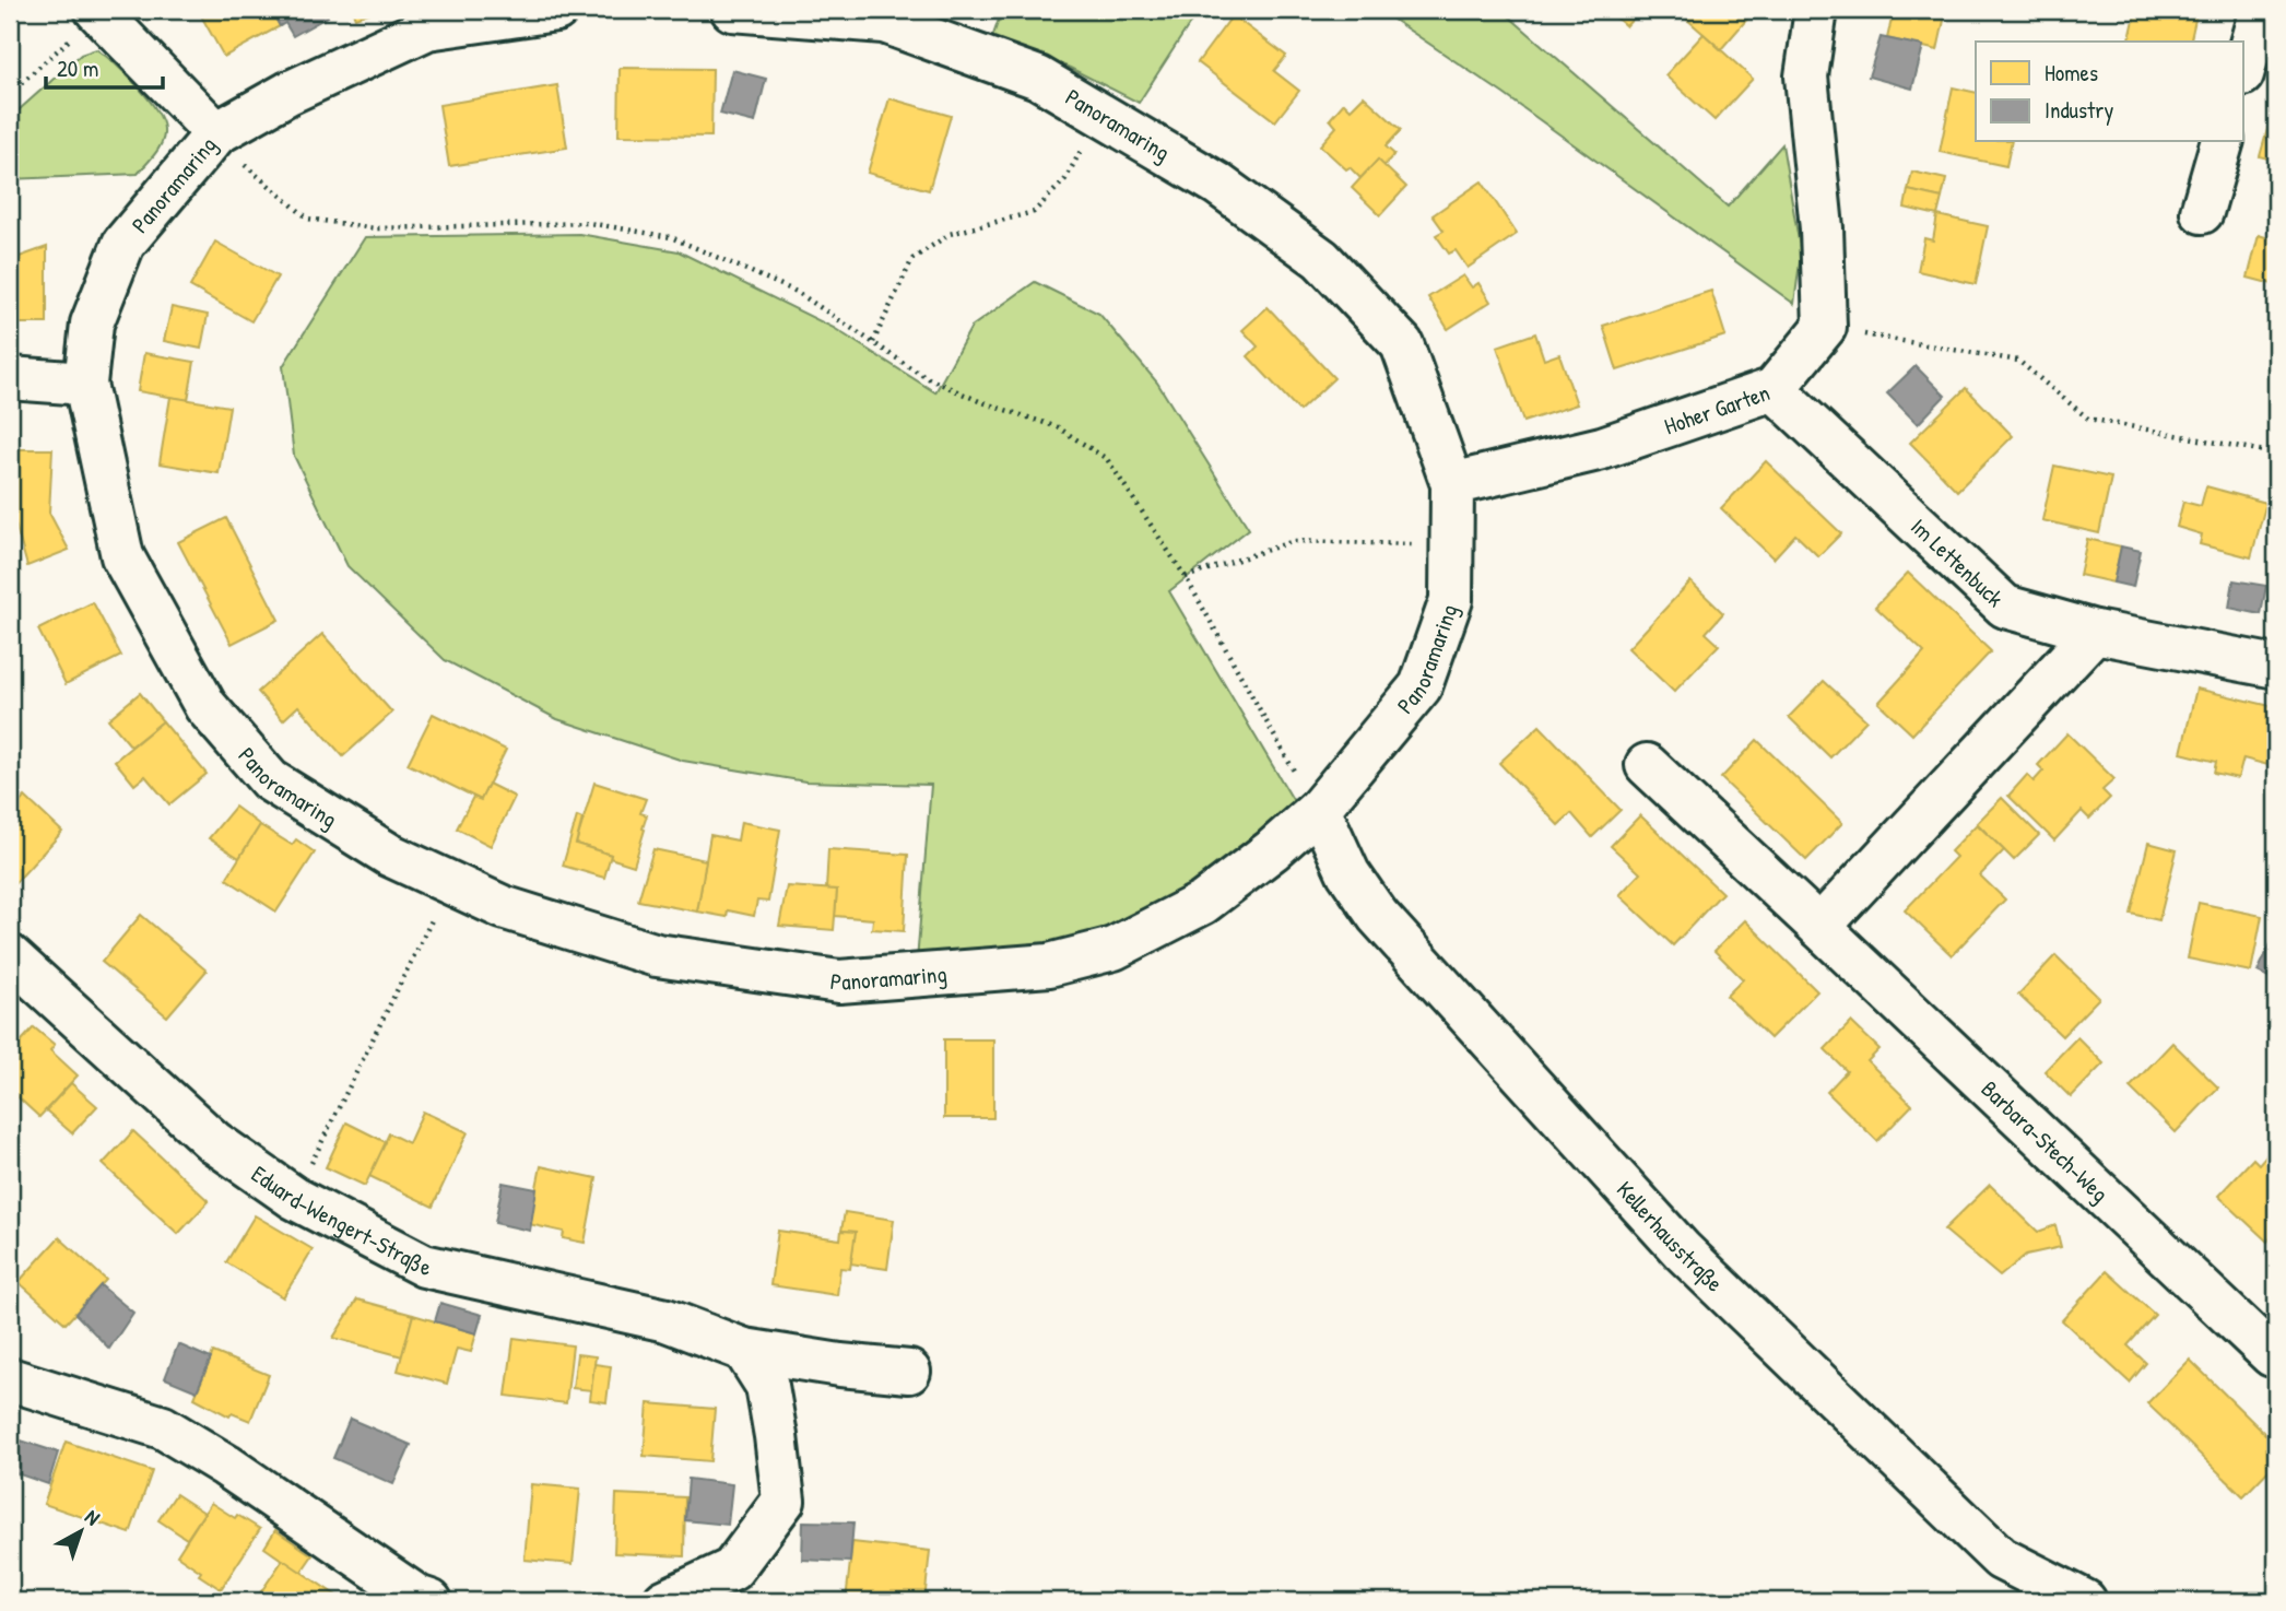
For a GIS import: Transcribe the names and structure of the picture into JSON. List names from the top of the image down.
{
  "streets": {
    "street": [
      "Panoramaring",
      "Hoher Garten",
      "Im Lettenbuck",
      "Barbara-Stech-Weg",
      "Eduard-Wengert-Straße",
      "Kellerhausstraße"
    ]
  },
  "crossings": [
    ["Panoramaring", "Hoher Garten"],
    ["Panoramaring", "Kellerhausstraße"],
    ["Hoher Garten", "Im Lettenbuck"]
  ],
  "legend": ["Homes", "Industry"],
  "scale_bar": "20 m",
  "north": "top right"
}
